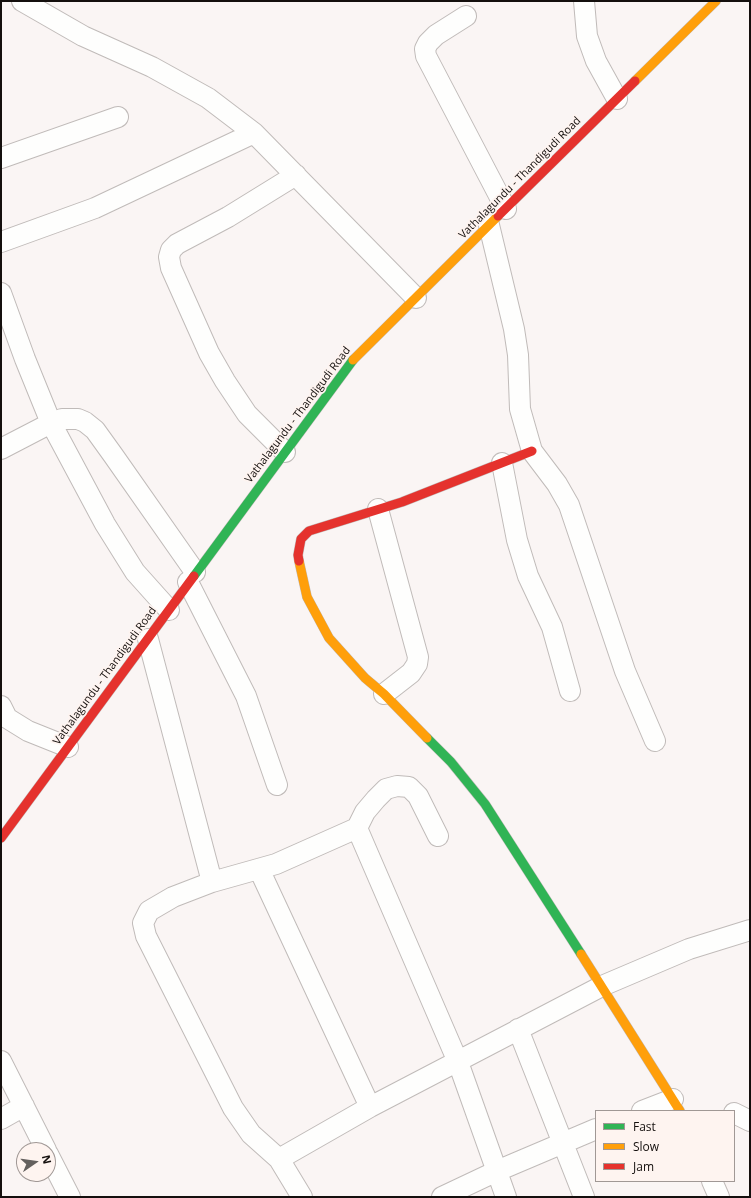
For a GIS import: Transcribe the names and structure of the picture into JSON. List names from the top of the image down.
{
  "streets": {
    "main road": ["Vathalagundu - Thandigudi Road"]
  },
  "legend": ["Fast", "Slow", "Jam"],
  "north": "right"
}
